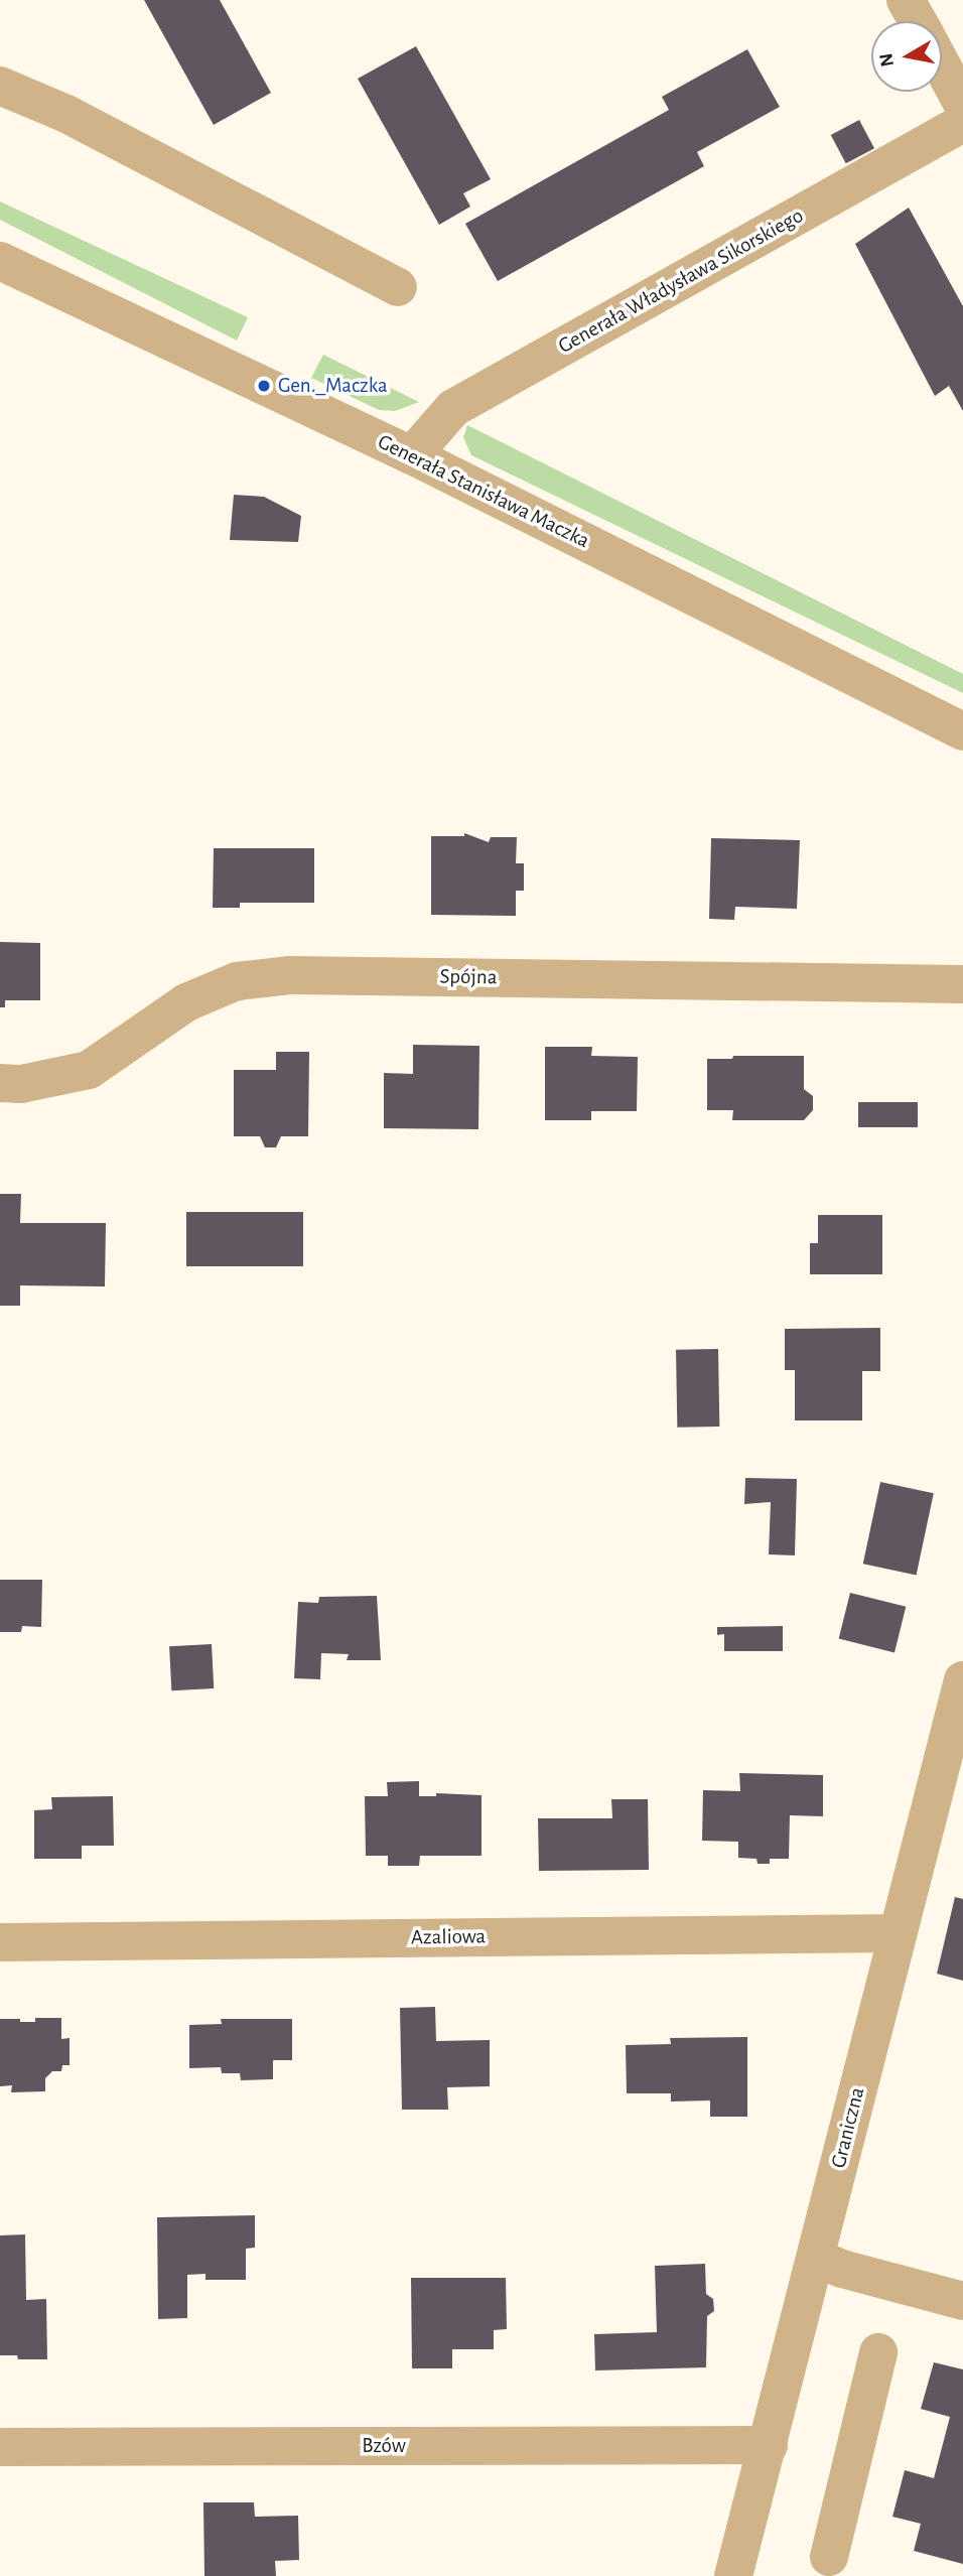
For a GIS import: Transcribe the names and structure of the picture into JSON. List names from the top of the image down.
{
  "streets": {
    "street": [
      "Generała Władysława Sikorskiego",
      "Generała Stanisława Maczka",
      "Spójna",
      "Azaliowa",
      "Graniczna",
      "Bzów"
    ]
  },
  "crossings": [
    ["Generała Władysława Sikorskiego", "Generała Stanisława Maczka"],
    ["Azaliowa", "Graniczna"],
    ["Graniczna", "Bzów"]
  ],
  "places": ["Gen._Maczka"],
  "north": "left"
}
